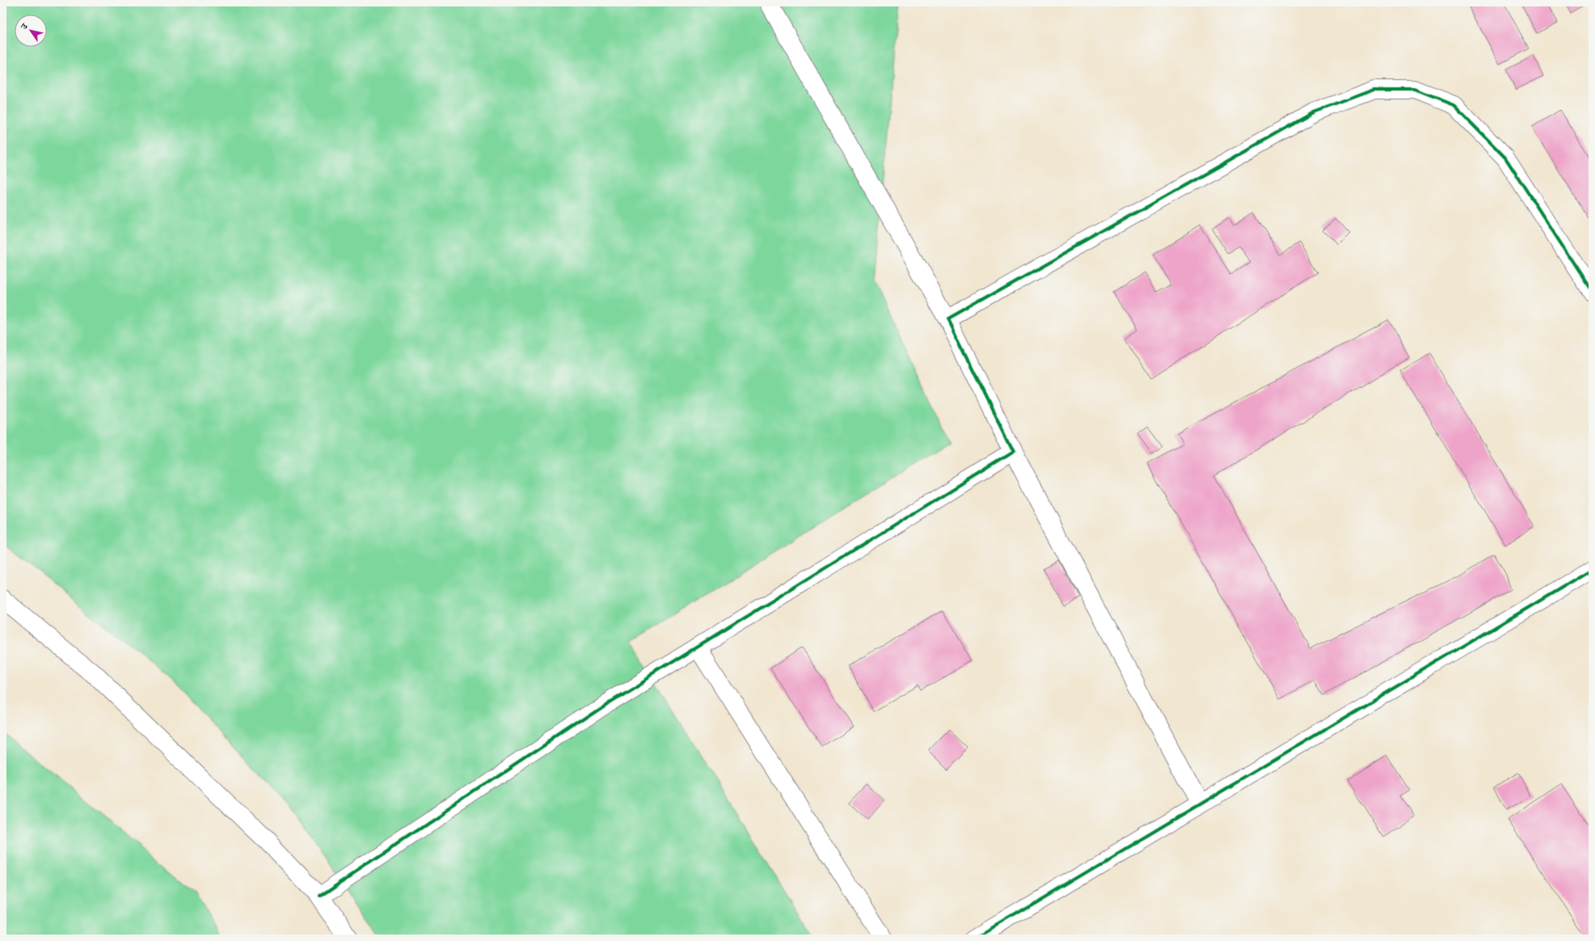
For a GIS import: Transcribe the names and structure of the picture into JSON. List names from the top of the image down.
{
  "north": "top left"
}
